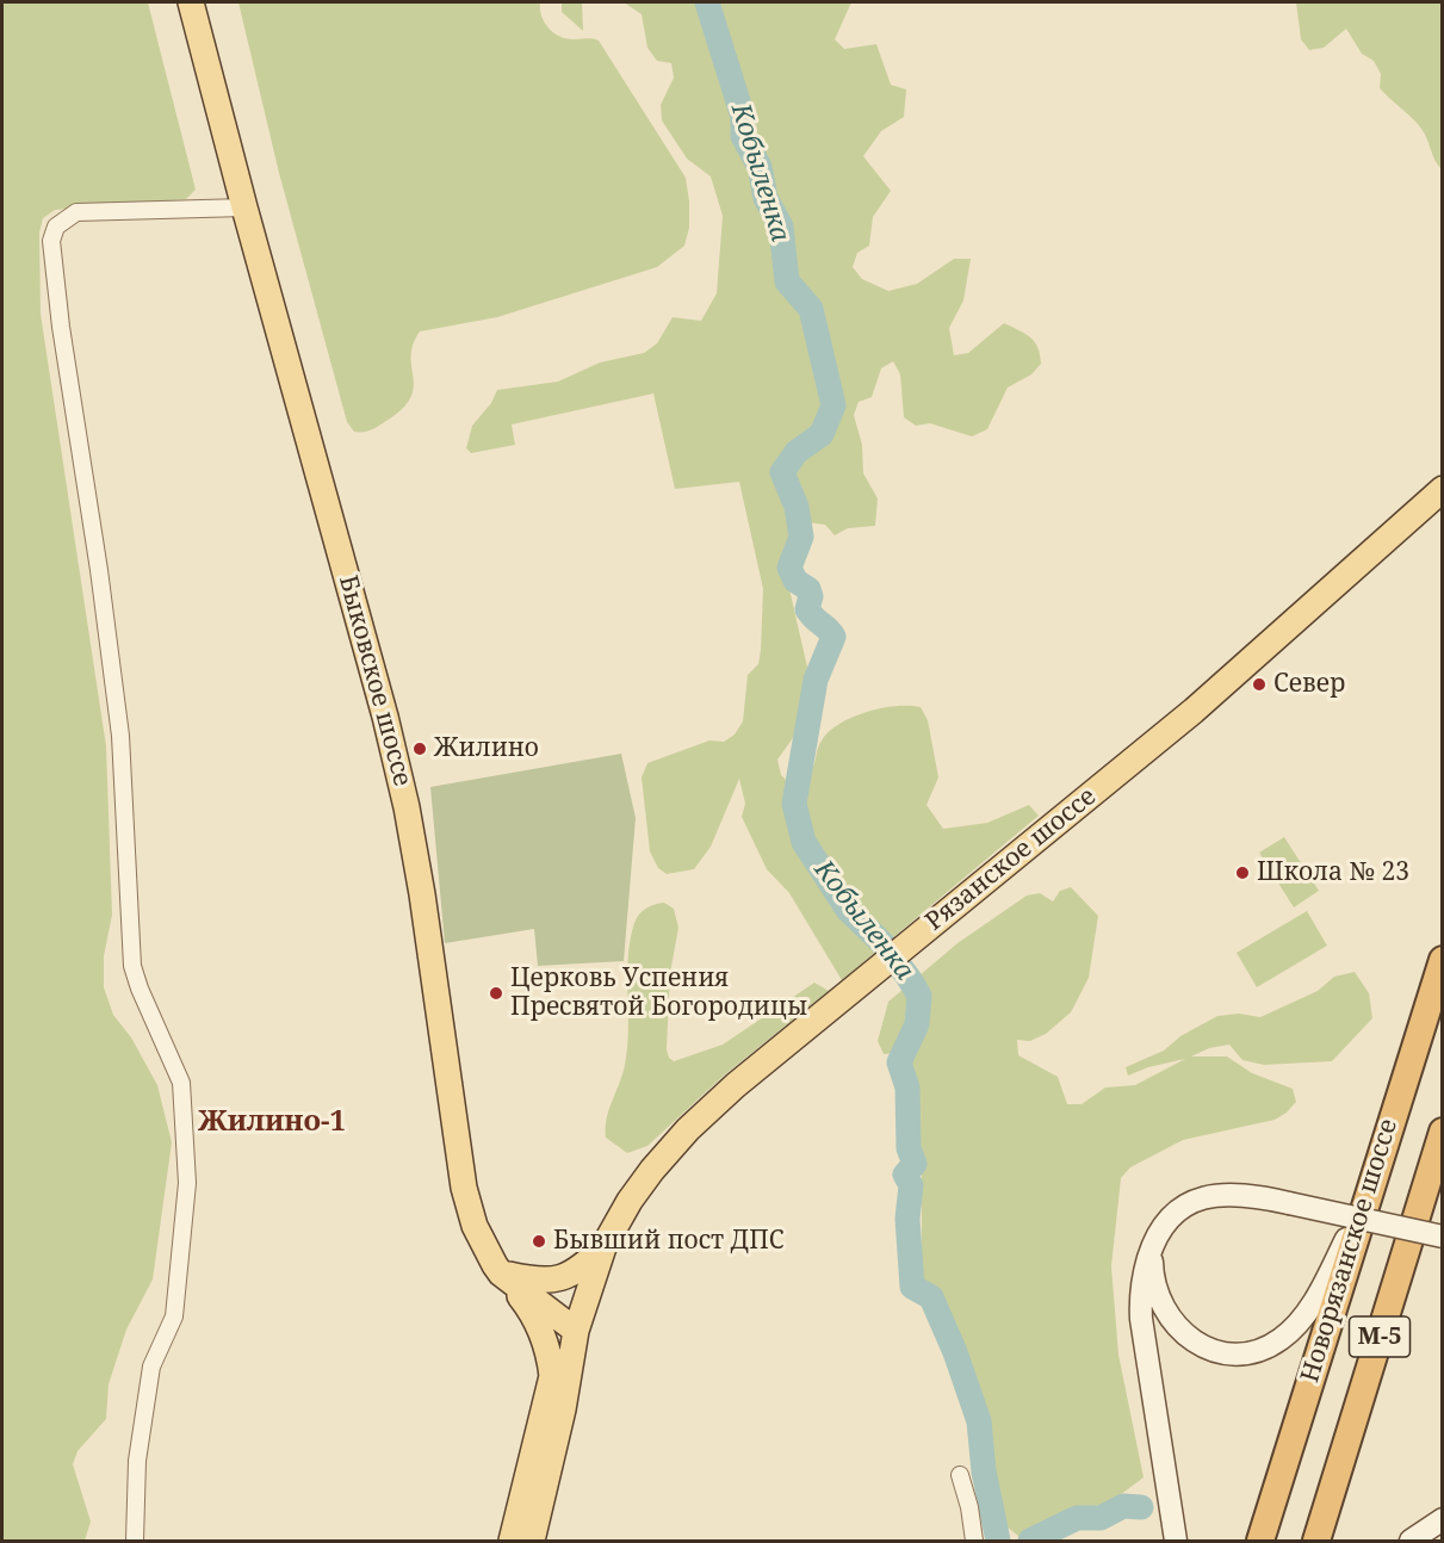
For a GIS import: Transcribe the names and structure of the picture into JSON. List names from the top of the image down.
{
  "streets": {
    "highway": ["Новорязанское шоссе", "М-5"],
    "main road": ["Быковское шоссе", "Рязанское шоссе"]
  },
  "crossings": [
    ["Быковское шоссе", "Рязанское шоссе"]
  ],
  "districts": ["Жилино-1"],
  "water": ["Кобыленка"],
  "places": [
    "Север",
    "Жилино",
    "Школа № 23",
    "Церковь Успения Пресвятой Богородицы",
    "Бывший пост ДПС"
  ]
}
